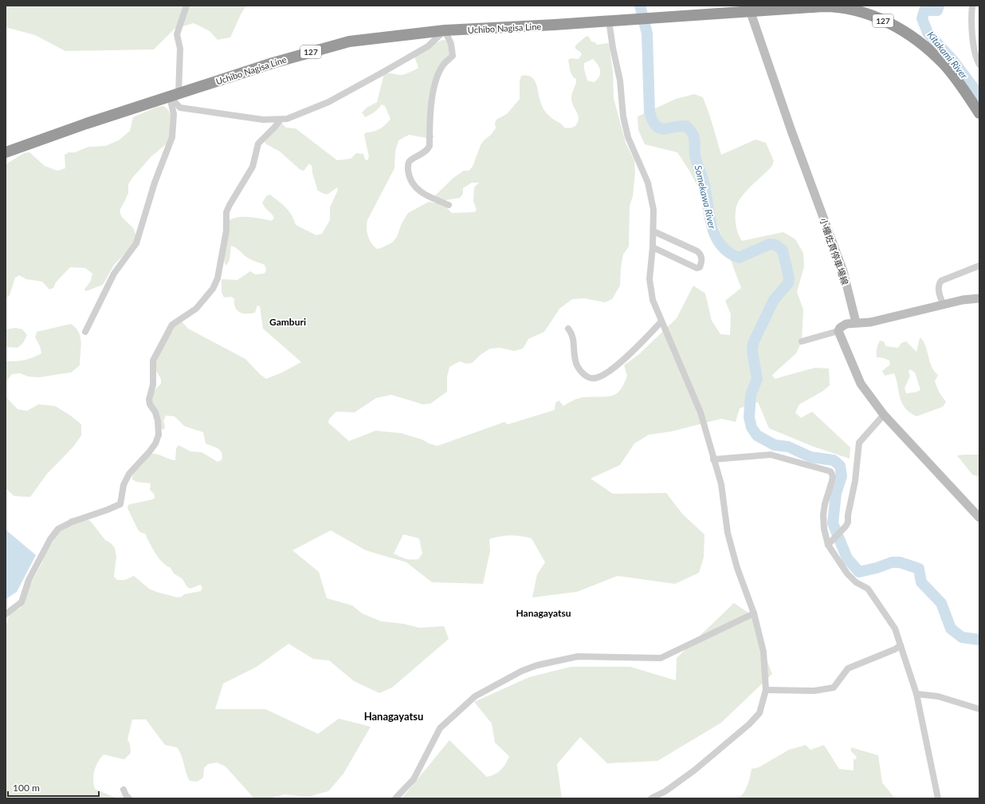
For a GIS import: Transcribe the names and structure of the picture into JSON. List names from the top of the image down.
{
  "streets": {
    "highway": ["127", "Uchibo Nagisa Line"],
    "main road": ["小櫃佐貫停車場線"]
  },
  "crossings": [
    ["Uchibo Nagisa Line", "小櫃佐貫停車場線"]
  ],
  "districts": ["Gamburi", "Hanagayatsu", "Hanagayatsu"],
  "water": ["Kitakami River", "Somekawa River"],
  "scale_bar": "100 m"
}
